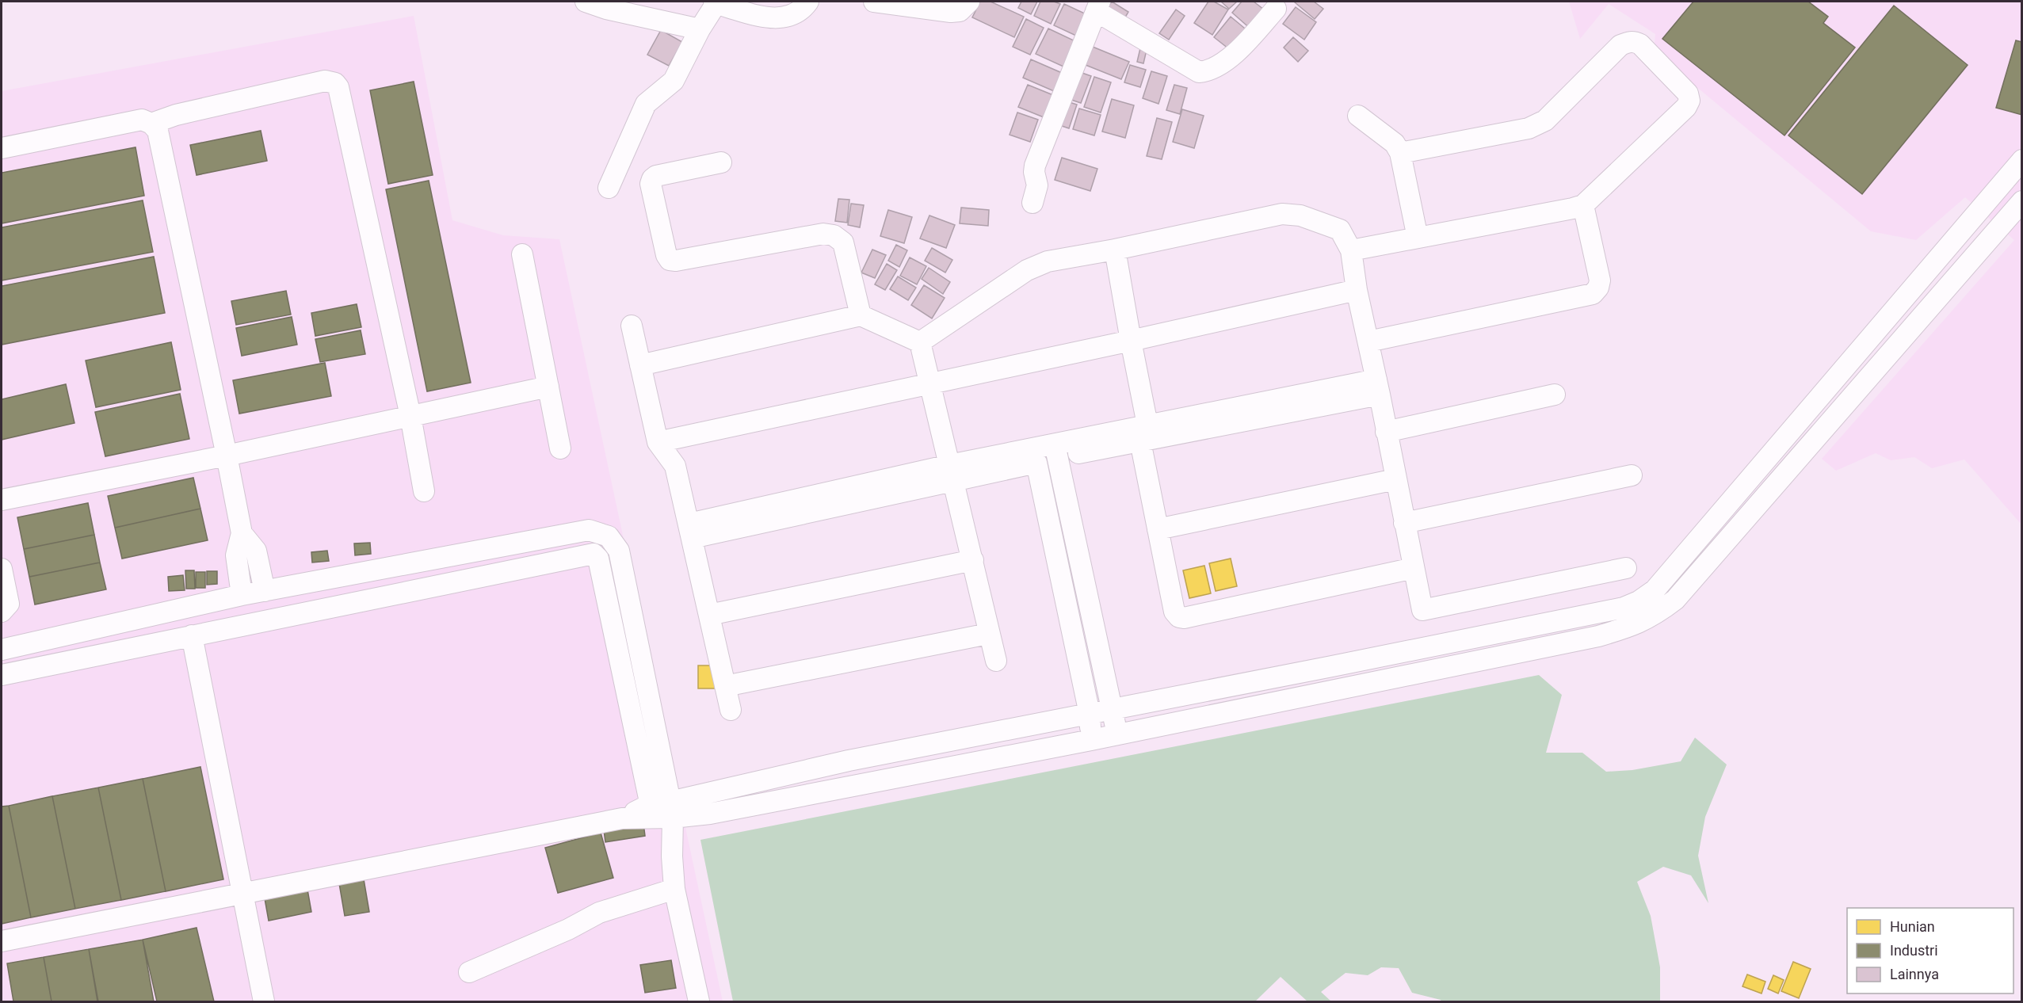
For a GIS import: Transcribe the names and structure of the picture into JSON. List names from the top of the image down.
{
  "legend": ["Hunian", "Industri", "Lainnya"]
}
